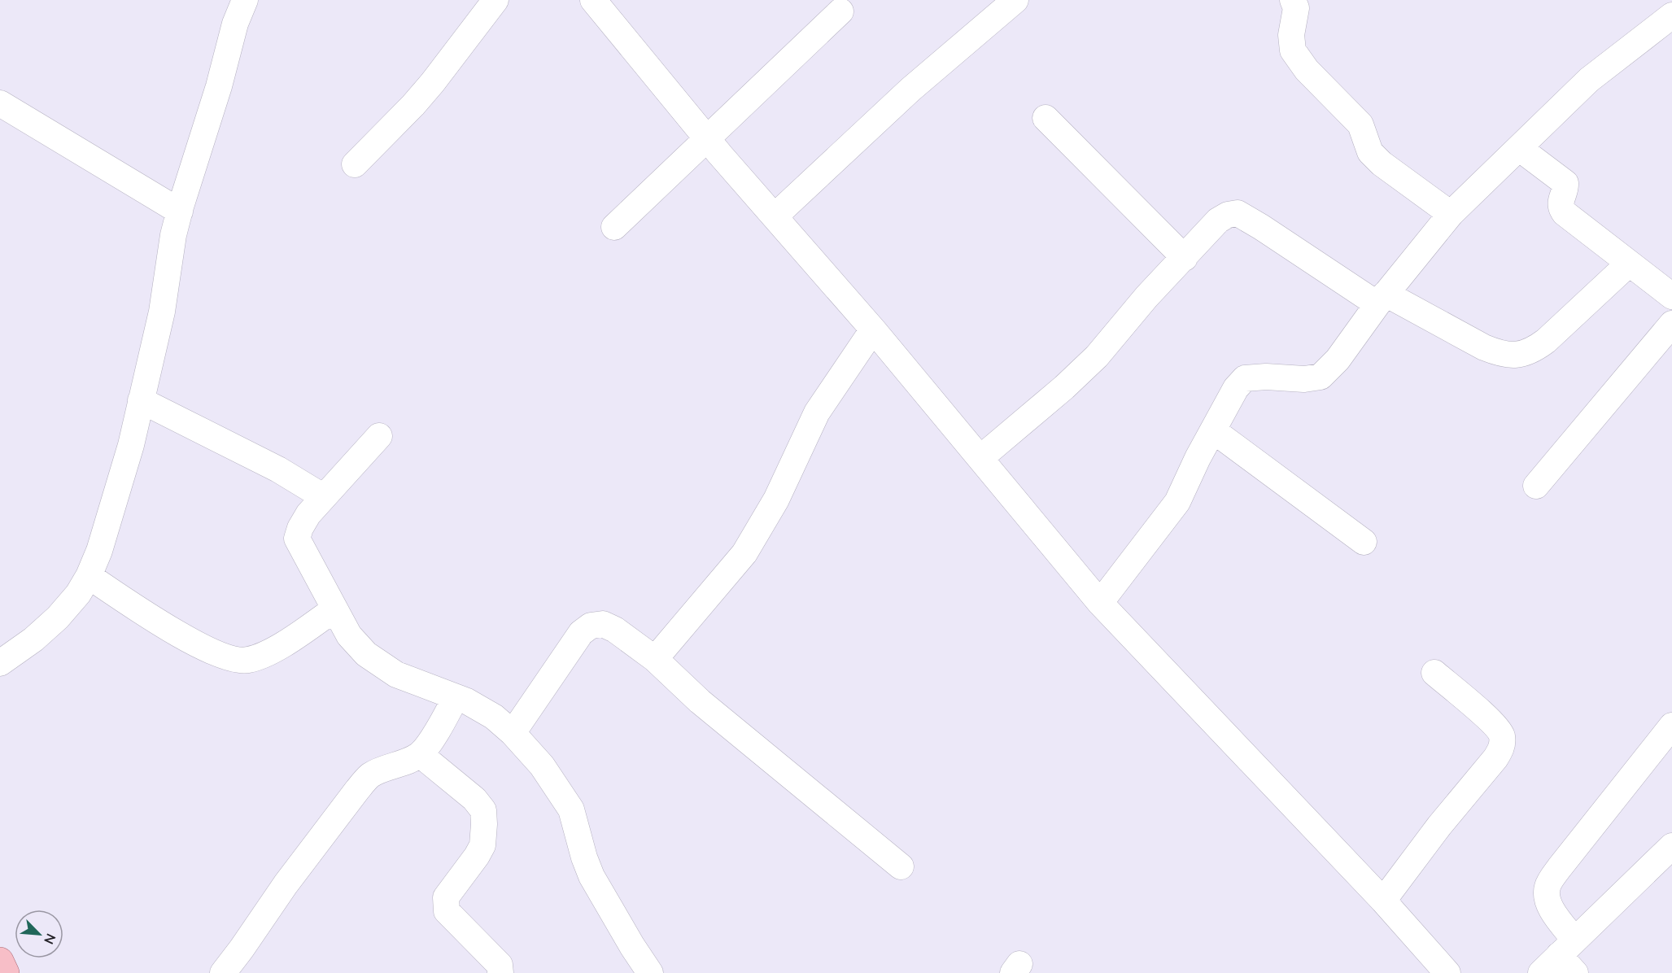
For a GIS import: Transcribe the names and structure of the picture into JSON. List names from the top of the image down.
{
  "north": "bottom right"
}
